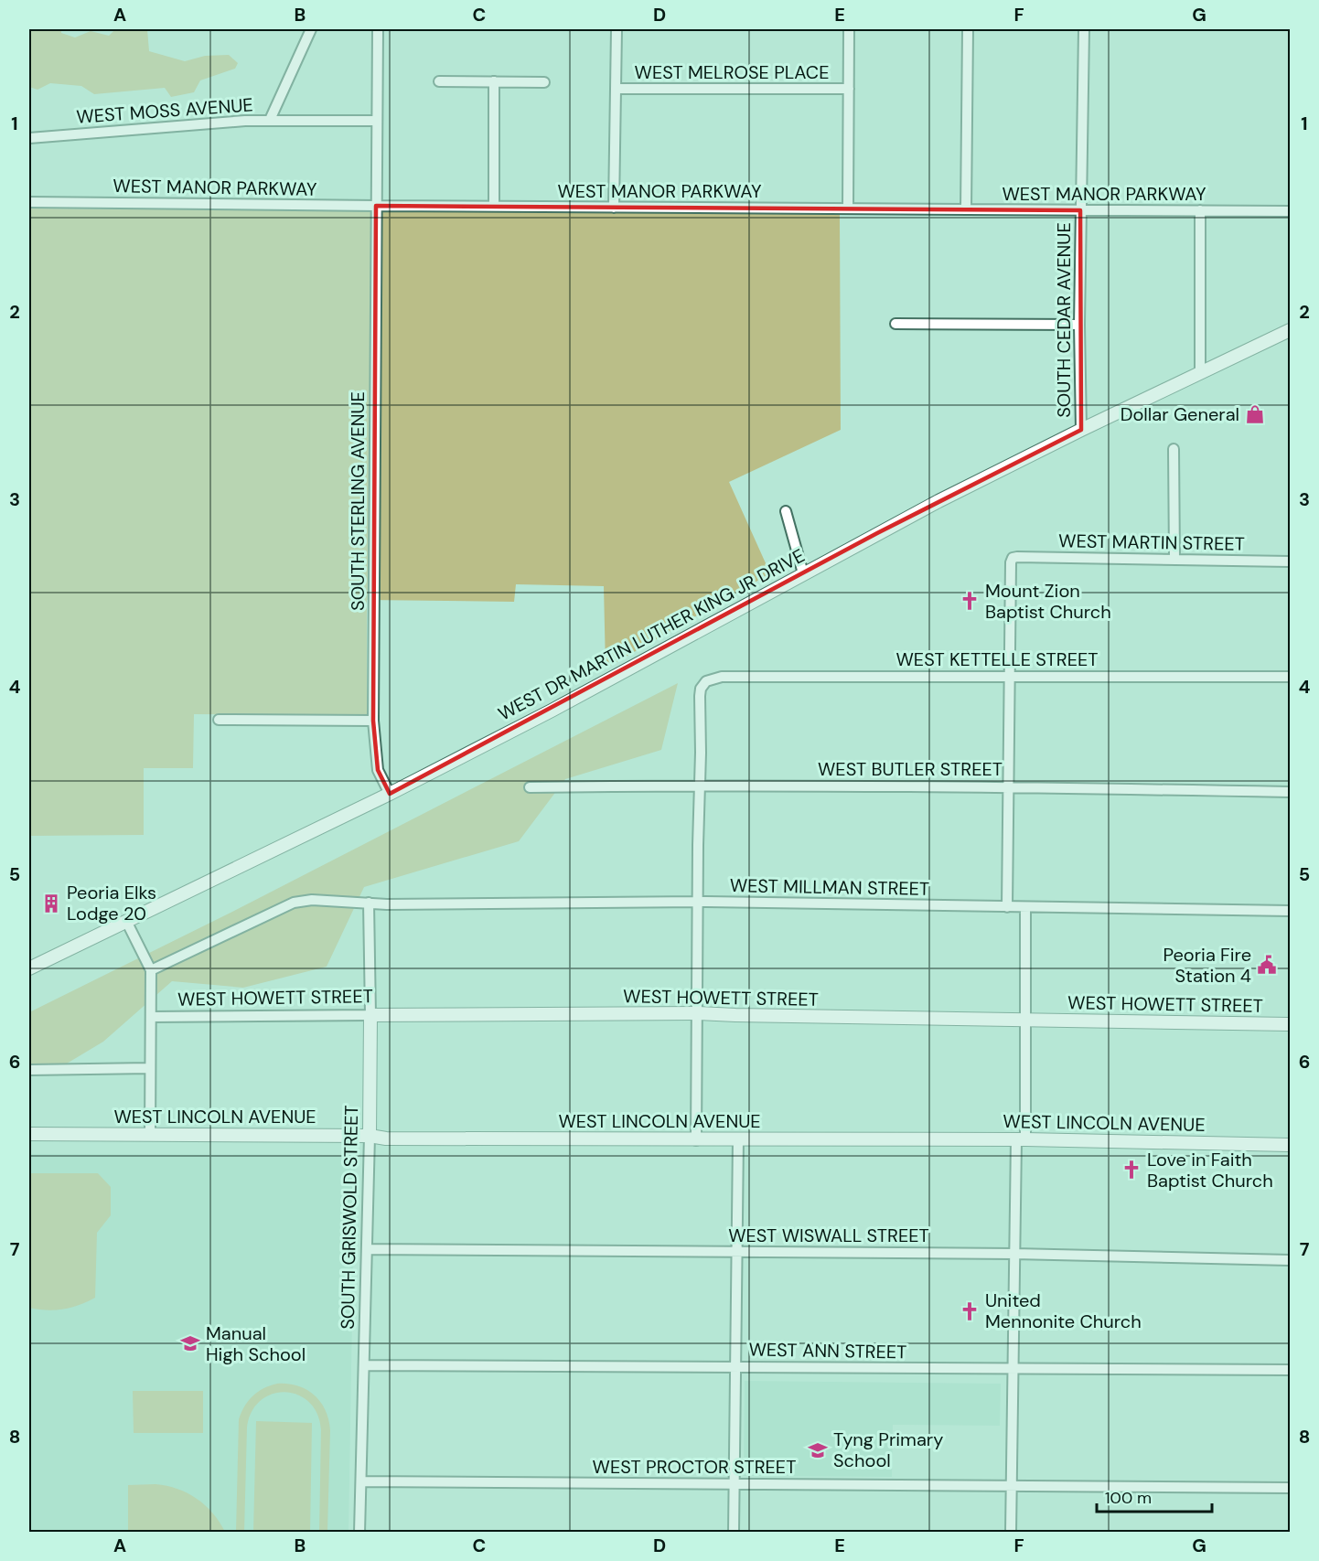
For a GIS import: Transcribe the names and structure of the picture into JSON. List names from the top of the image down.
{
  "streets": {
    "main road": [
      "WEST DR MARTIN LUTHER KING JR DRIVE",
      "WEST HOWETT STREET",
      "WEST LINCOLN AVENUE",
      "SOUTH GRISWOLD STREET"
    ],
    "street": [
      "WEST MELROSE PLACE",
      "WEST MOSS AVENUE",
      "WEST MANOR PARKWAY",
      "SOUTH CEDAR AVENUE",
      "SOUTH STERLING AVENUE",
      "WEST MARTIN STREET",
      "WEST KETTELLE STREET",
      "WEST BUTLER STREET",
      "WEST MILLMAN STREET",
      "WEST WISWALL STREET",
      "WEST ANN STREET",
      "WEST PROCTOR STREET"
    ]
  },
  "crossings": [
    ["WEST MANOR PARKWAY", "SOUTH CEDAR AVENUE"],
    ["WEST MANOR PARKWAY", "SOUTH STERLING AVENUE"],
    ["SOUTH CEDAR AVENUE", "WEST DR MARTIN LUTHER KING JR DRIVE"],
    ["SOUTH STERLING AVENUE", "WEST DR MARTIN LUTHER KING JR DRIVE"],
    ["WEST MARTIN STREET", "WEST KETTELLE STREET"],
    ["WEST KETTELLE STREET", "WEST BUTLER STREET"],
    ["WEST MILLMAN STREET", "SOUTH GRISWOLD STREET"],
    ["WEST HOWETT STREET", "SOUTH GRISWOLD STREET"],
    ["WEST LINCOLN AVENUE", "SOUTH GRISWOLD STREET"],
    ["SOUTH GRISWOLD STREET", "WEST WISWALL STREET"],
    ["SOUTH GRISWOLD STREET", "WEST ANN STREET"],
    ["SOUTH GRISWOLD STREET", "WEST PROCTOR STREET"]
  ],
  "places": {
    "shop": ["Dollar General"],
    "church": ["Mount Zion Baptist Church", "Love in Faith Baptist Church", "United Mennonite Church"],
    "building": ["Peoria Elks Lodge 20"],
    "public building": ["Peoria Fire Station 4"],
    "school or university": ["Manual High School", "Tyng Primary School"]
  },
  "scale_bar": "100 m",
  "grid": {
    "columns": [
      "A",
      "B",
      "C",
      "D",
      "E",
      "F",
      "G"
    ],
    "rows": [
      "1",
      "2",
      "3",
      "4",
      "5",
      "6",
      "7",
      "8"
    ]
  }
}
